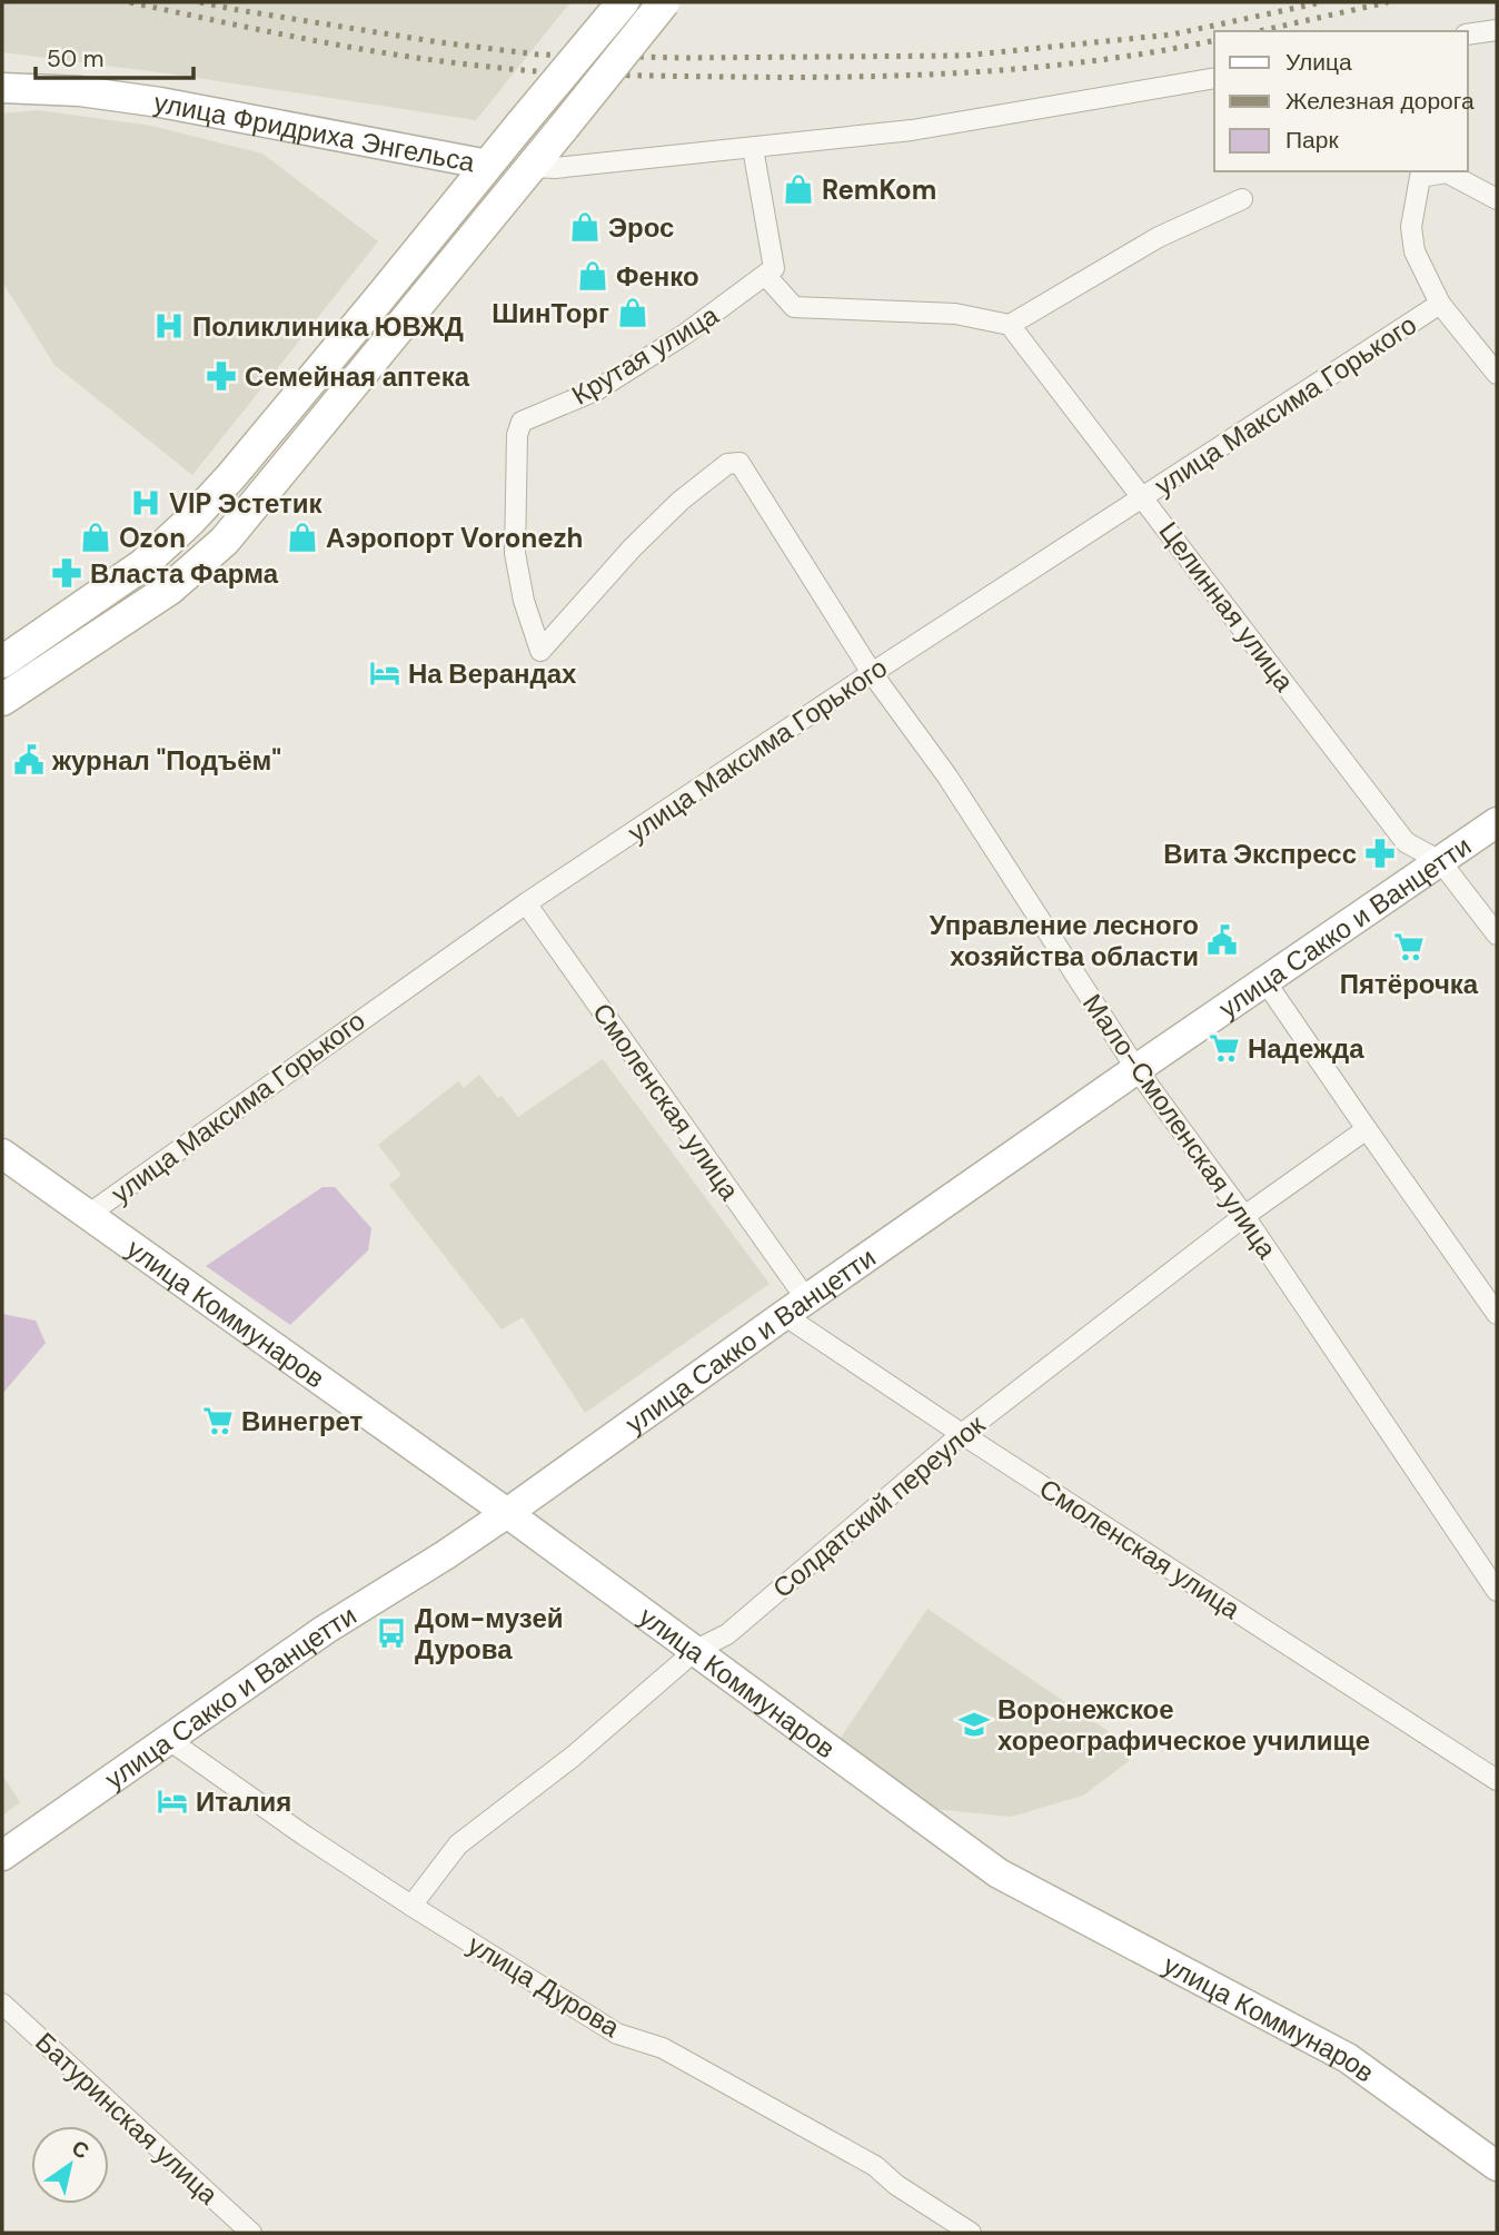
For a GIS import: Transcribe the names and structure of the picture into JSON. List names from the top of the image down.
{
  "streets": {
    "street": [
      "улица Фридриха Энгельса",
      "Крутая улица",
      "улица Максима Горького",
      "Целинная улица",
      "улица Сакко и Ванцетти",
      "Смоленская улица",
      "Мало-Смоленская улица",
      "улица Коммунаров",
      "Солдатский переулок",
      "улица Дурова",
      "Батуринская улица"
    ]
  },
  "crossings": [
    ["Крутая улица", "Мало-Смоленская улица"],
    ["улица Максима Горького", "Целинная улица"],
    ["улица Максима Горького", "Смоленская улица"],
    ["улица Максима Горького", "Мало-Смоленская улица"],
    ["улица Максима Горького", "улица Коммунаров"],
    ["Целинная улица", "улица Сакко и Ванцетти"],
    ["улица Сакко и Ванцетти", "Смоленская улица"],
    ["улица Сакко и Ванцетти", "Мало-Смоленская улица"],
    ["улица Сакко и Ванцетти", "улица Коммунаров"],
    ["улица Сакко и Ванцетти", "улица Дурова"],
    ["Смоленская улица", "Солдатский переулок"],
    ["Мало-Смоленская улица", "Солдатский переулок"],
    ["улица Коммунаров", "Солдатский переулок"],
    ["Солдатский переулок", "улица Дурова"]
  ],
  "places": {
    "shop": [
      "RemKom",
      "Эрос",
      "Фенко",
      "ШинТорг",
      "Ozon",
      "Аэропорт Voronezh"
    ],
    "hospital": ["Поликлиника ЮВЖД", "VIP Эстетик"],
    "pharmacy": ["Семейная аптека", "Власта Фарма", "Вита Экспресс"],
    "hotel": ["На Верандах", "Италия"],
    "public building": ["журнал \"Подъём\"", "Управление лесного хозяйства области"],
    "supermarket": ["Пятёрочка", "Надежда", "Винегрет"],
    "bus stop": ["Дом-музей Дурова"],
    "school or university": ["Воронежское хореографическое училище"]
  },
  "legend": ["Улица", "Железная дорога", "Парк"],
  "scale_bar": "50 m",
  "north": "top right"
}
